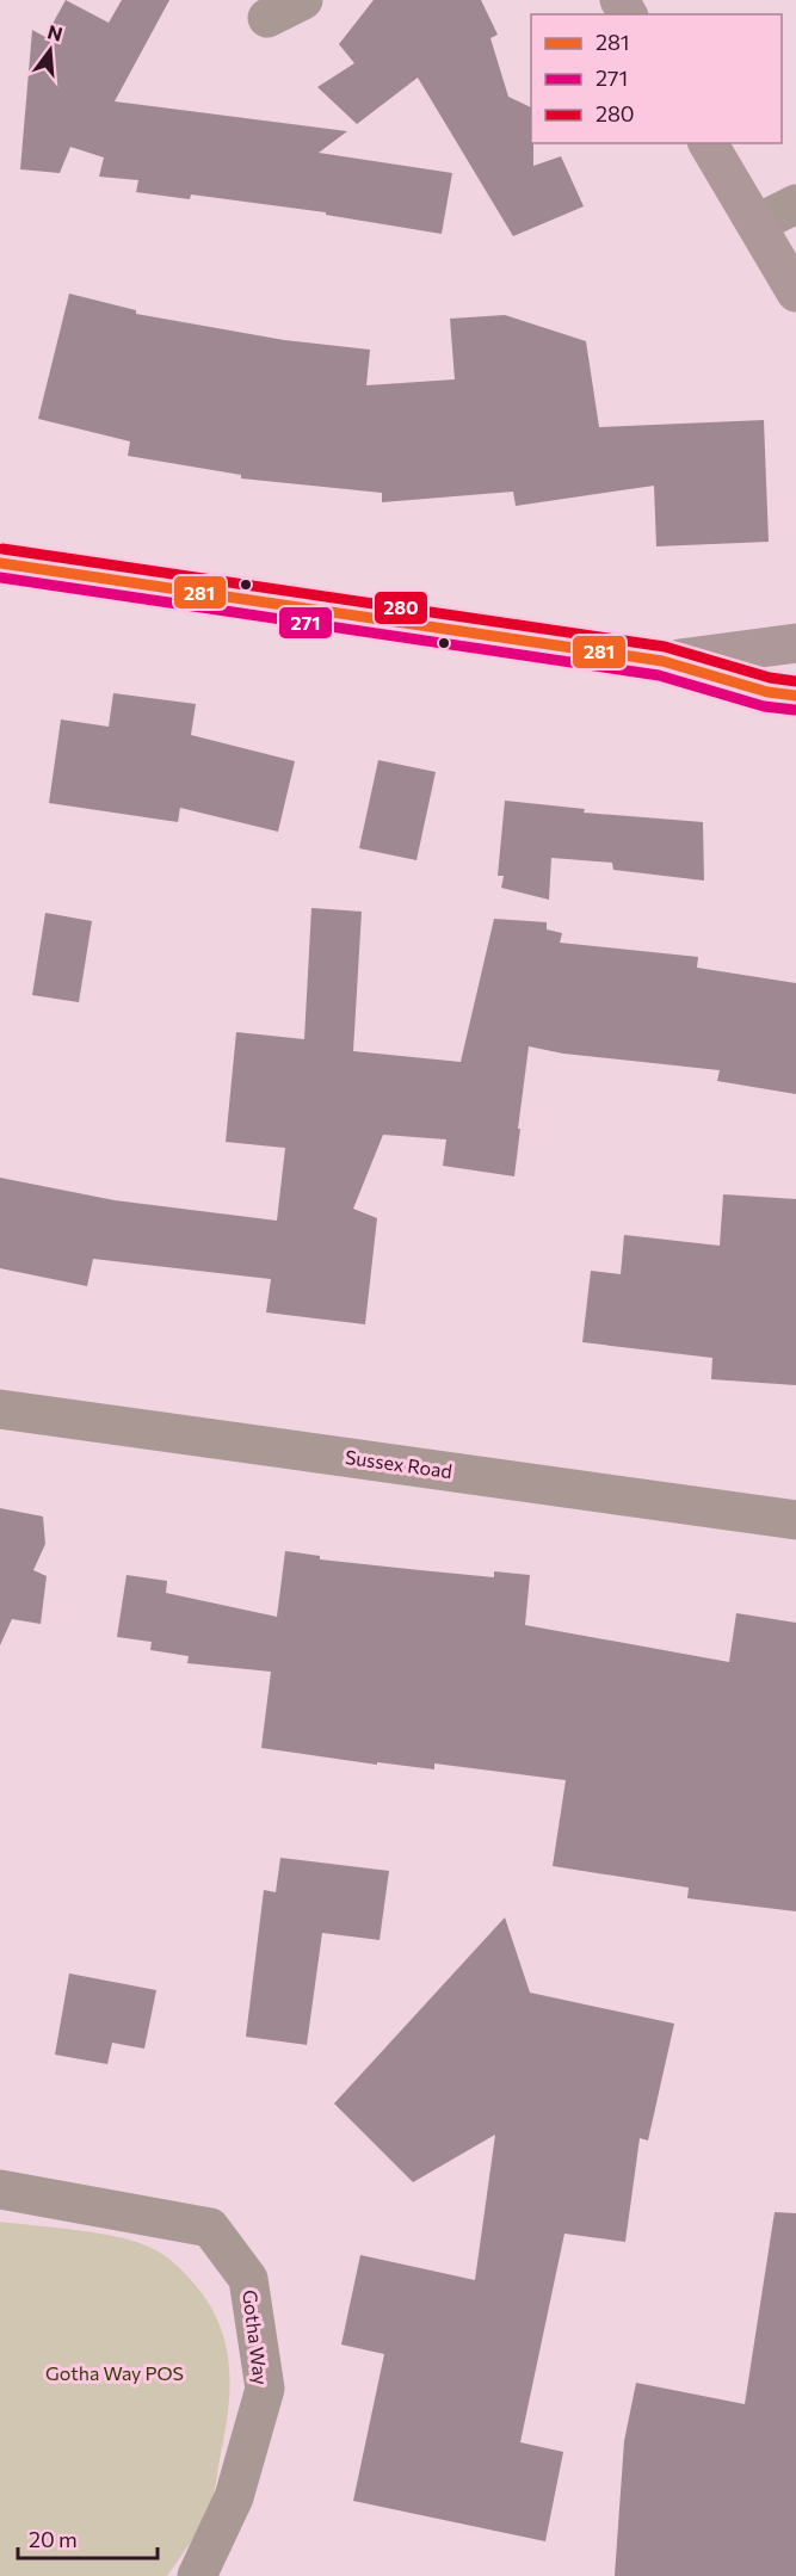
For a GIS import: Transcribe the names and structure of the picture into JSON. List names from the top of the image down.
{
  "streets": {
    "street": ["Sussex Road", "Gotha Way"]
  },
  "parks": ["Gotha Way POS"],
  "lines": ["transit line 280", "transit line 281", "transit line 271"],
  "legend": ["281", "271", "280"],
  "scale_bar": "20 m",
  "north": "top"
}
